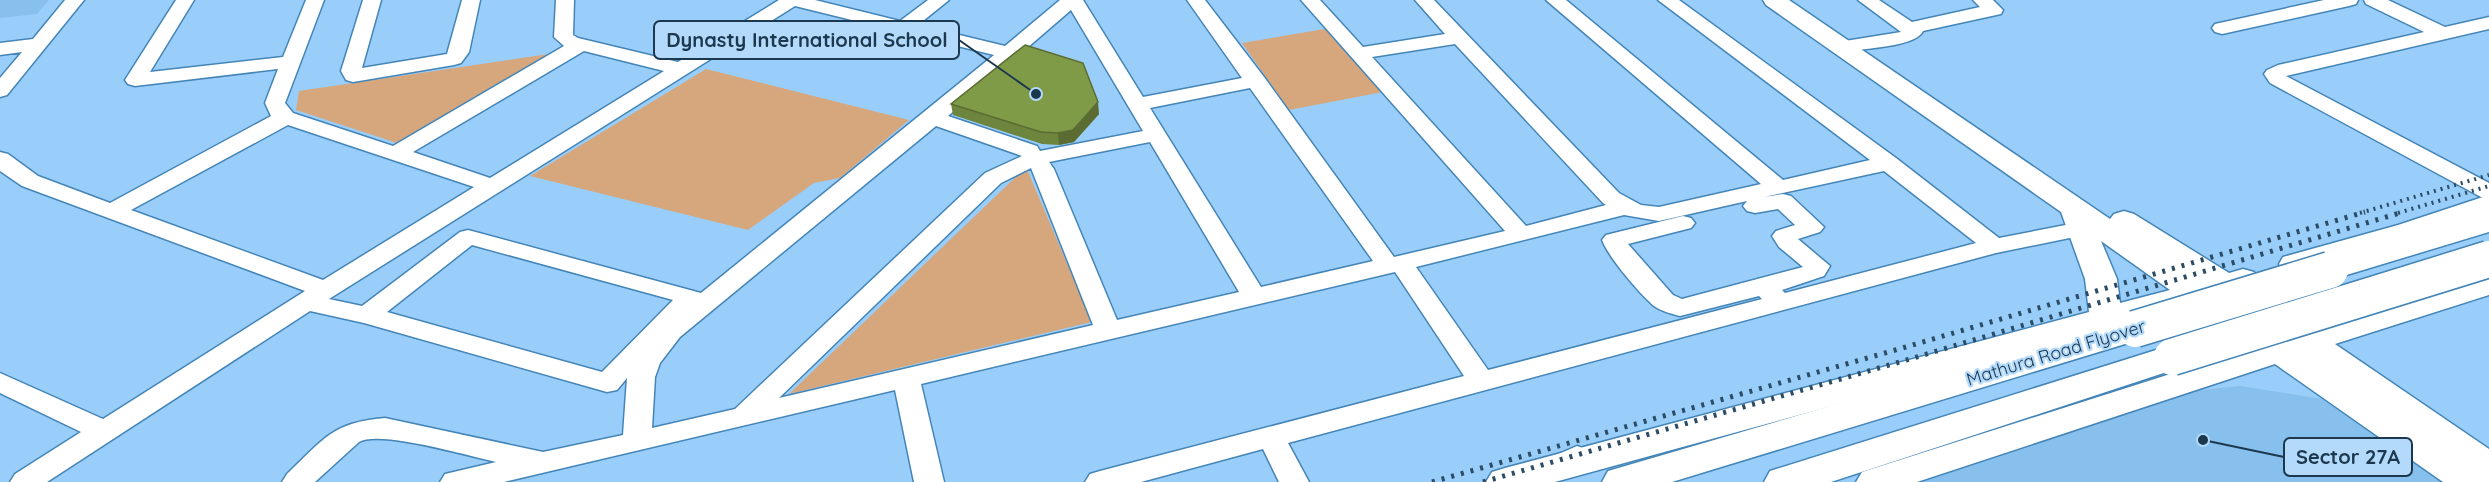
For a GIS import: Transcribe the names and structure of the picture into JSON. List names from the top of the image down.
{
  "streets": {
    "highway": ["Mathura Road Flyover"]
  },
  "places": ["Dynasty International School", "Sector 27A"]
}
